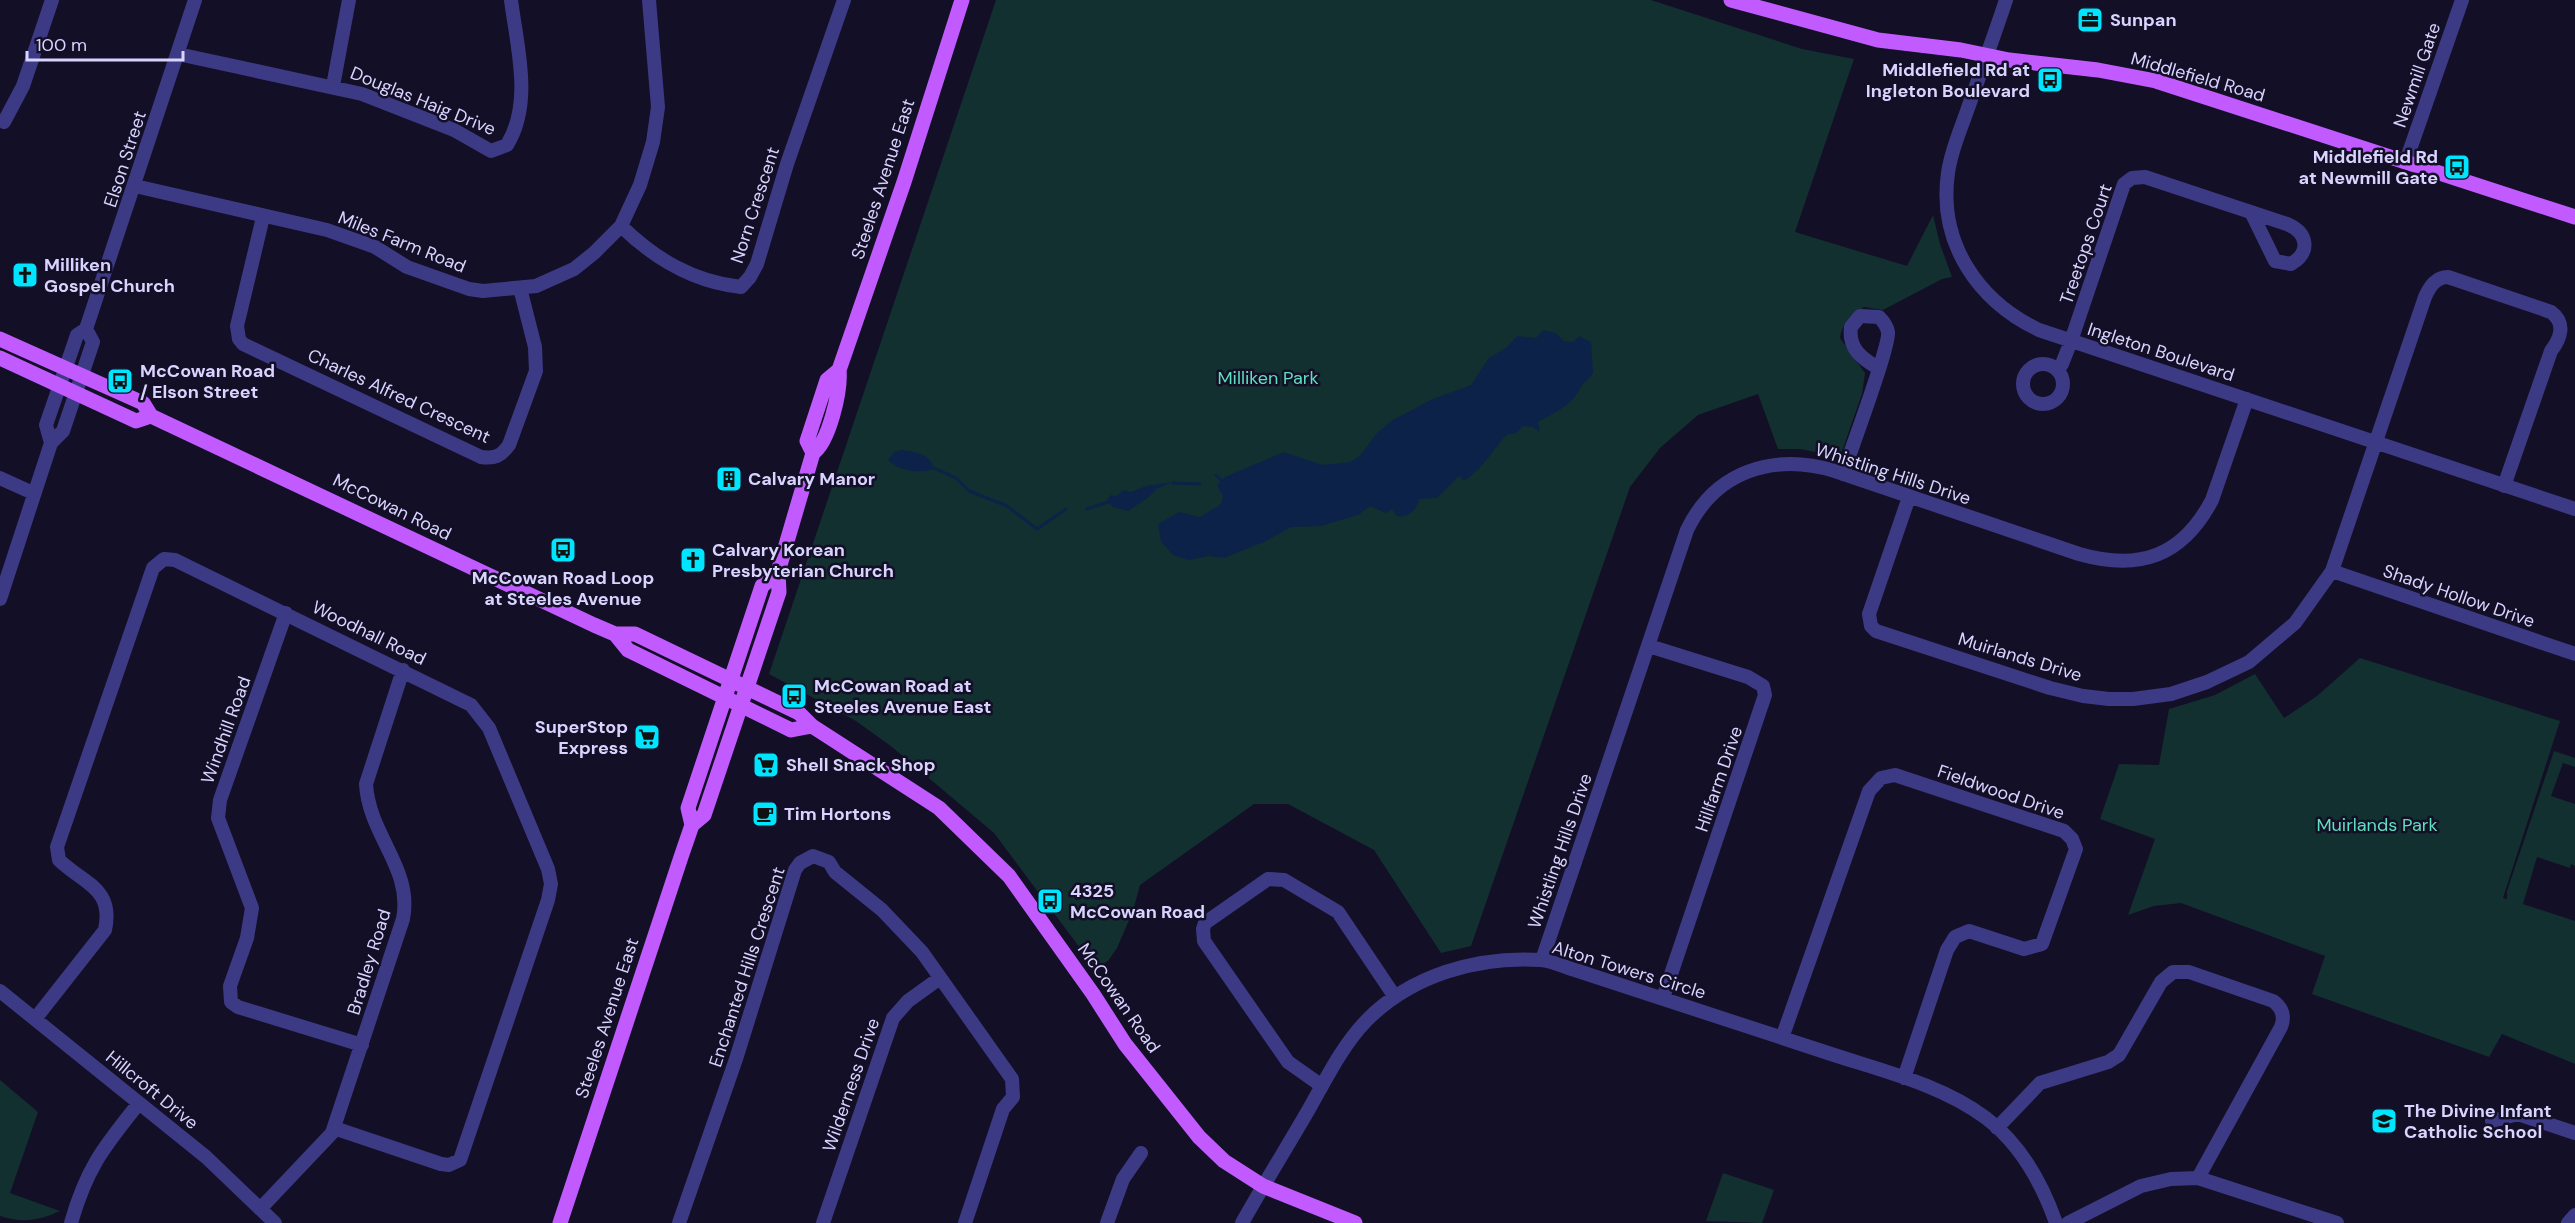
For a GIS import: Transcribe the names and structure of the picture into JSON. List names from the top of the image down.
{
  "streets": {
    "main road": ["Middlefield Road", "Steeles Avenue East", "McCowan Road"],
    "street": [
      "Newmill Gate",
      "Douglas Haig Drive",
      "Elson Street",
      "Norn Crescent",
      "Miles Farm Road",
      "Treetops Court",
      "Ingleton Boulevard",
      "Charles Alfred Crescent",
      "Whistling Hills Drive",
      "Shady Hollow Drive",
      "Woodhall Road",
      "Muirlands Drive",
      "Windhill Road",
      "Hillfarm Drive",
      "Fieldwood Drive",
      "Bradley Road",
      "Enchanted Hills Crescent",
      "Alton Towers Circle",
      "Wilderness Drive",
      "Hillcroft Drive"
    ]
  },
  "crossings": [
    ["Newmill Gate", "Middlefield Road"],
    ["Middlefield Road", "Ingleton Boulevard"],
    ["Douglas Haig Drive", "Elson Street"],
    ["Elson Street", "Miles Farm Road"],
    ["Elson Street", "McCowan Road"],
    ["Steeles Avenue East", "McCowan Road"],
    ["Norn Crescent", "Miles Farm Road"],
    ["Miles Farm Road", "Charles Alfred Crescent"],
    ["Treetops Court", "Ingleton Boulevard"],
    ["Ingleton Boulevard", "Whistling Hills Drive"],
    ["Ingleton Boulevard", "Muirlands Drive"],
    ["Whistling Hills Drive", "Muirlands Drive"],
    ["Whistling Hills Drive", "Hillfarm Drive"],
    ["Whistling Hills Drive", "Alton Towers Circle"],
    ["McCowan Road", "Alton Towers Circle"],
    ["Shady Hollow Drive", "Muirlands Drive"],
    ["Woodhall Road", "Windhill Road"],
    ["Woodhall Road", "Bradley Road"],
    ["Woodhall Road", "Hillcroft Drive"],
    ["Windhill Road", "Bradley Road"],
    ["Hillfarm Drive", "Alton Towers Circle"],
    ["Fieldwood Drive", "Alton Towers Circle"],
    ["Bradley Road", "Hillcroft Drive"],
    ["Enchanted Hills Crescent", "Wilderness Drive"]
  ],
  "parks": ["Milliken Park", "Muirlands Park"],
  "places": {
    "office": ["Sunpan"],
    "bus stop": [
      "Middlefield Rd at Ingleton Boulevard",
      "Middlefield Rd at Newmill Gate",
      "McCowan Road / Elson Street",
      "McCowan Road Loop at Steeles Avenue",
      "McCowan Road at Steeles Avenue East",
      "4325 McCowan Road"
    ],
    "church": ["Milliken Gospel Church", "Calvary Korean Presbyterian Church"],
    "building": ["Calvary Manor"],
    "supermarket": ["SuperStop Express", "Shell Snack Shop"],
    "cafe": ["Tim Hortons"],
    "school or university": ["The Divine Infant Catholic School"]
  },
  "scale_bar": "100 m"
}
